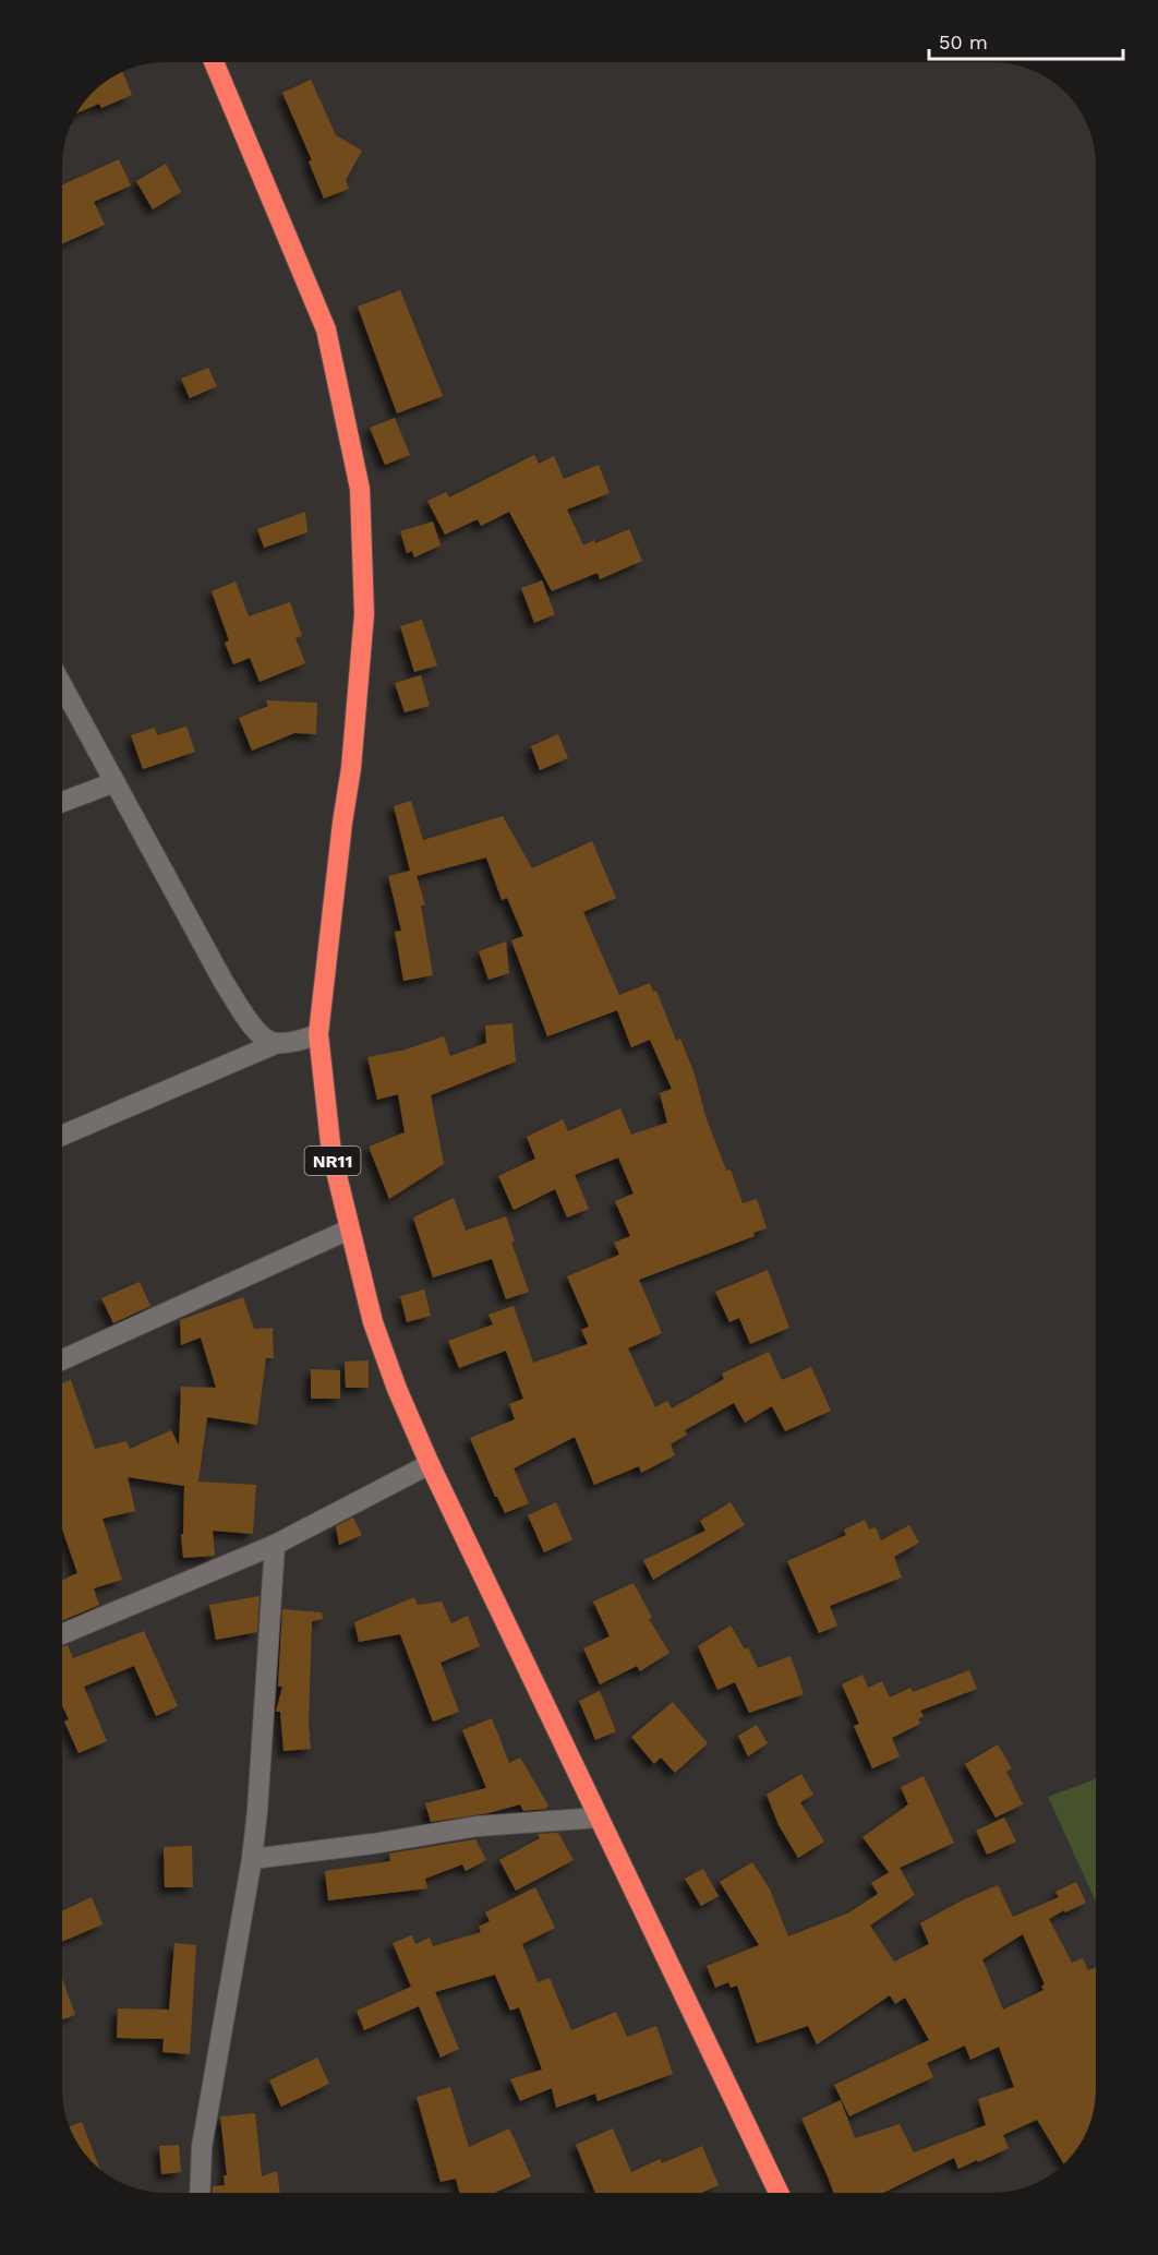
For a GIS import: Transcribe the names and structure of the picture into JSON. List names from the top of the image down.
{
  "streets": {
    "highway": ["NR11"]
  },
  "scale_bar": "50 m"
}
